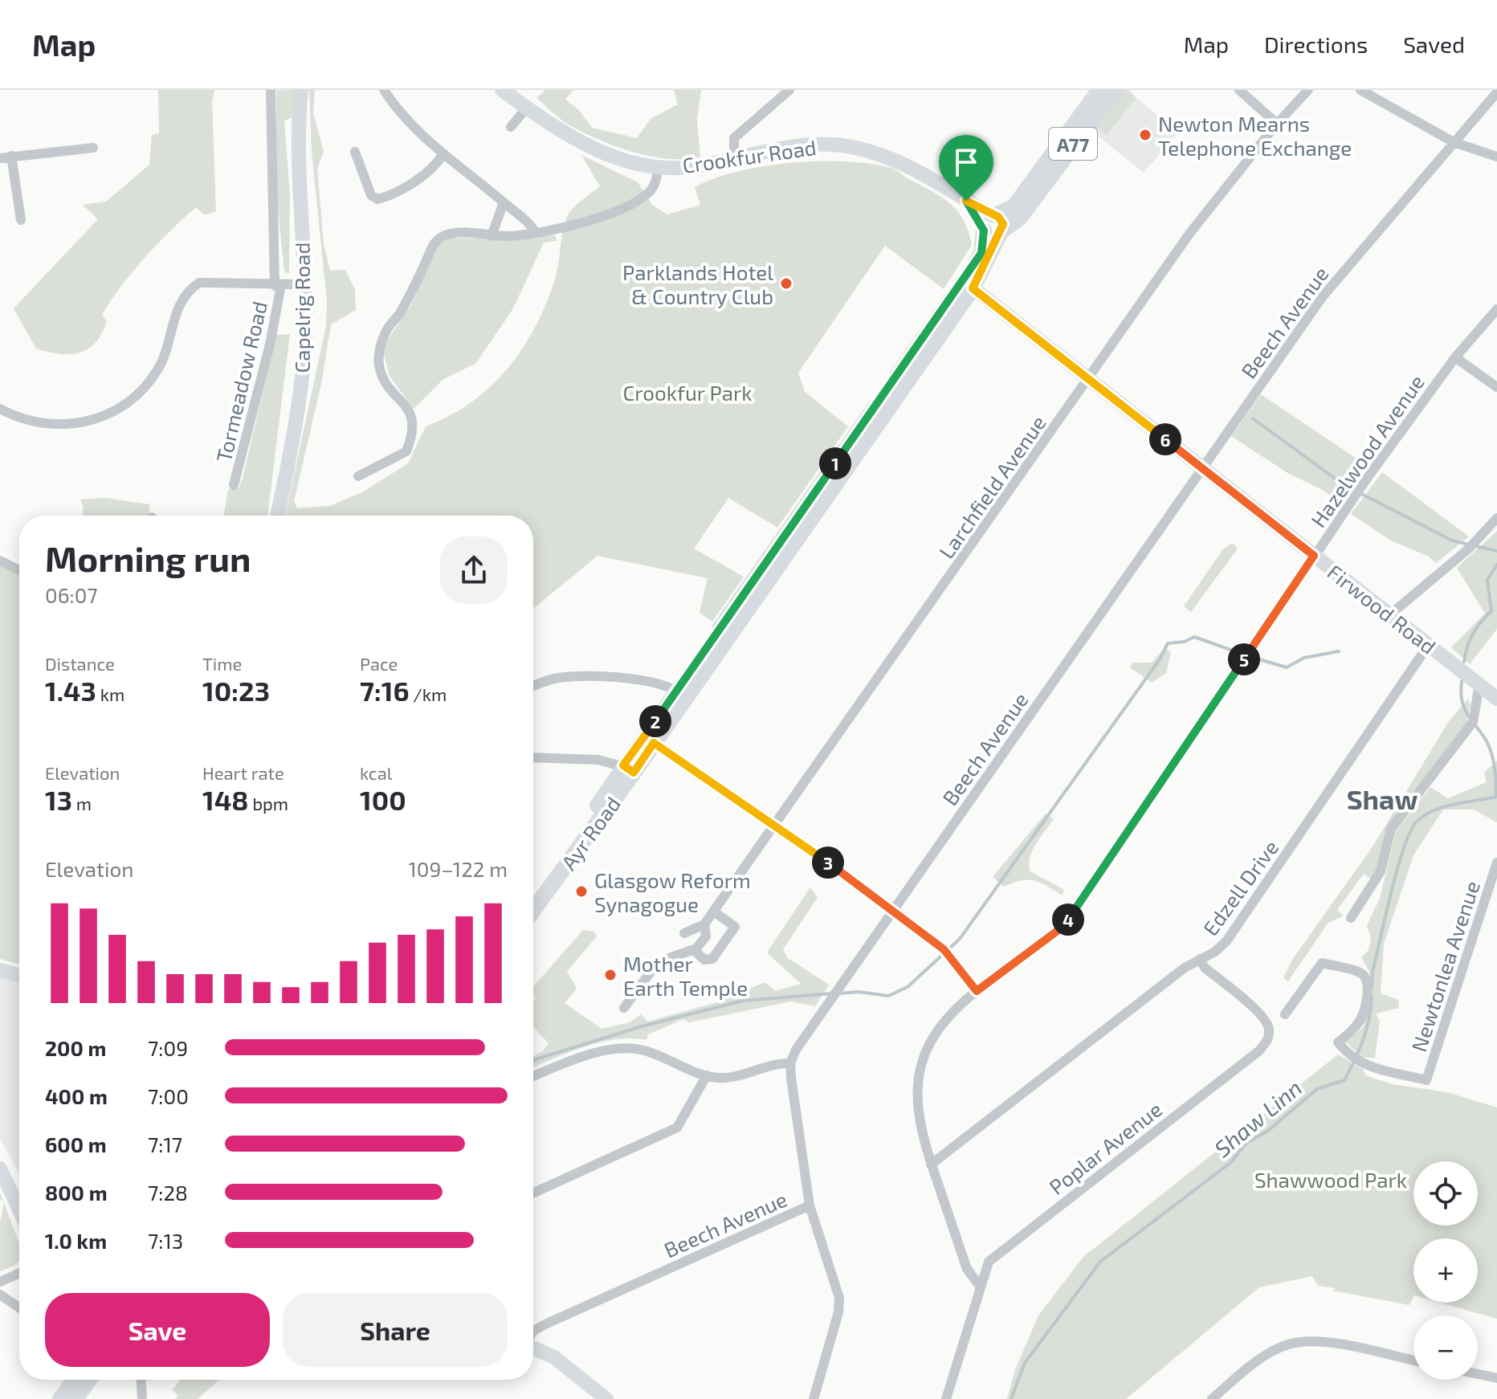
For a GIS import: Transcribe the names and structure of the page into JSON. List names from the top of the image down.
{
  "streets": {
    "main road": ["A77", "Ayr Road"],
    "street": [
      "Crookfur Road",
      "Capelrig Road",
      "Beech Avenue",
      "Tormeadow Road",
      "Hazelwood Avenue",
      "Larchfield Avenue",
      "Firwood Road",
      "Edzell Drive",
      "Newtonlea Avenue",
      "Poplar Avenue"
    ]
  },
  "crossings": [
    ["A77", "Crookfur Road"],
    ["A77", "Ayr Road"],
    ["Crookfur Road", "Ayr Road"],
    ["Beech Avenue", "Firwood Road"],
    ["Hazelwood Avenue", "Firwood Road"],
    ["Hazelwood Avenue", "Edzell Drive"],
    ["Hazelwood Avenue", "Poplar Avenue"],
    ["Larchfield Avenue", "Firwood Road"],
    ["Firwood Road", "Ayr Road"],
    ["Firwood Road", "Edzell Drive"],
    ["Edzell Drive", "Poplar Avenue"]
  ],
  "districts": ["Shaw"],
  "water": ["Shaw Linn"],
  "parks": ["Crookfur Park", "Shawwood Park"],
  "places": [
    "Newton Mearns Telephone Exchange",
    "Parklands Hotel & Country Club",
    "Glasgow Reform Synagogue",
    "Mother Earth Temple"
  ],
  "page": {
    "header": "Map",
    "nav": ["Map", "Directions", "Saved"],
    "pins": [
      "6",
      "1",
      "5",
      "2",
      "3",
      "4"
    ],
    "heading": ["Morning run", "06:07"],
    "stats": [
      ["Distance", "1.43 km"],
      ["Time", "10:23"],
      ["Pace", "7:16 /km"],
      ["Elevation", "13 m"],
      ["Heart rate", "148 bpm"],
      ["kcal", "100"]
    ],
    "chart": ["Elevation", "109–122 m"],
    "list": [
      {
        "name": "200 m",
        "note": "7:09"
      },
      {
        "name": "400 m",
        "note": "7:00"
      },
      {
        "name": "600 m",
        "note": "7:17"
      },
      {
        "name": "800 m",
        "note": "7:28"
      },
      {
        "name": "1.0 km",
        "note": "7:13"
      }
    ],
    "map_buttons": ["+", "−"],
    "buttons": ["Save", "Share"]
  }
}
